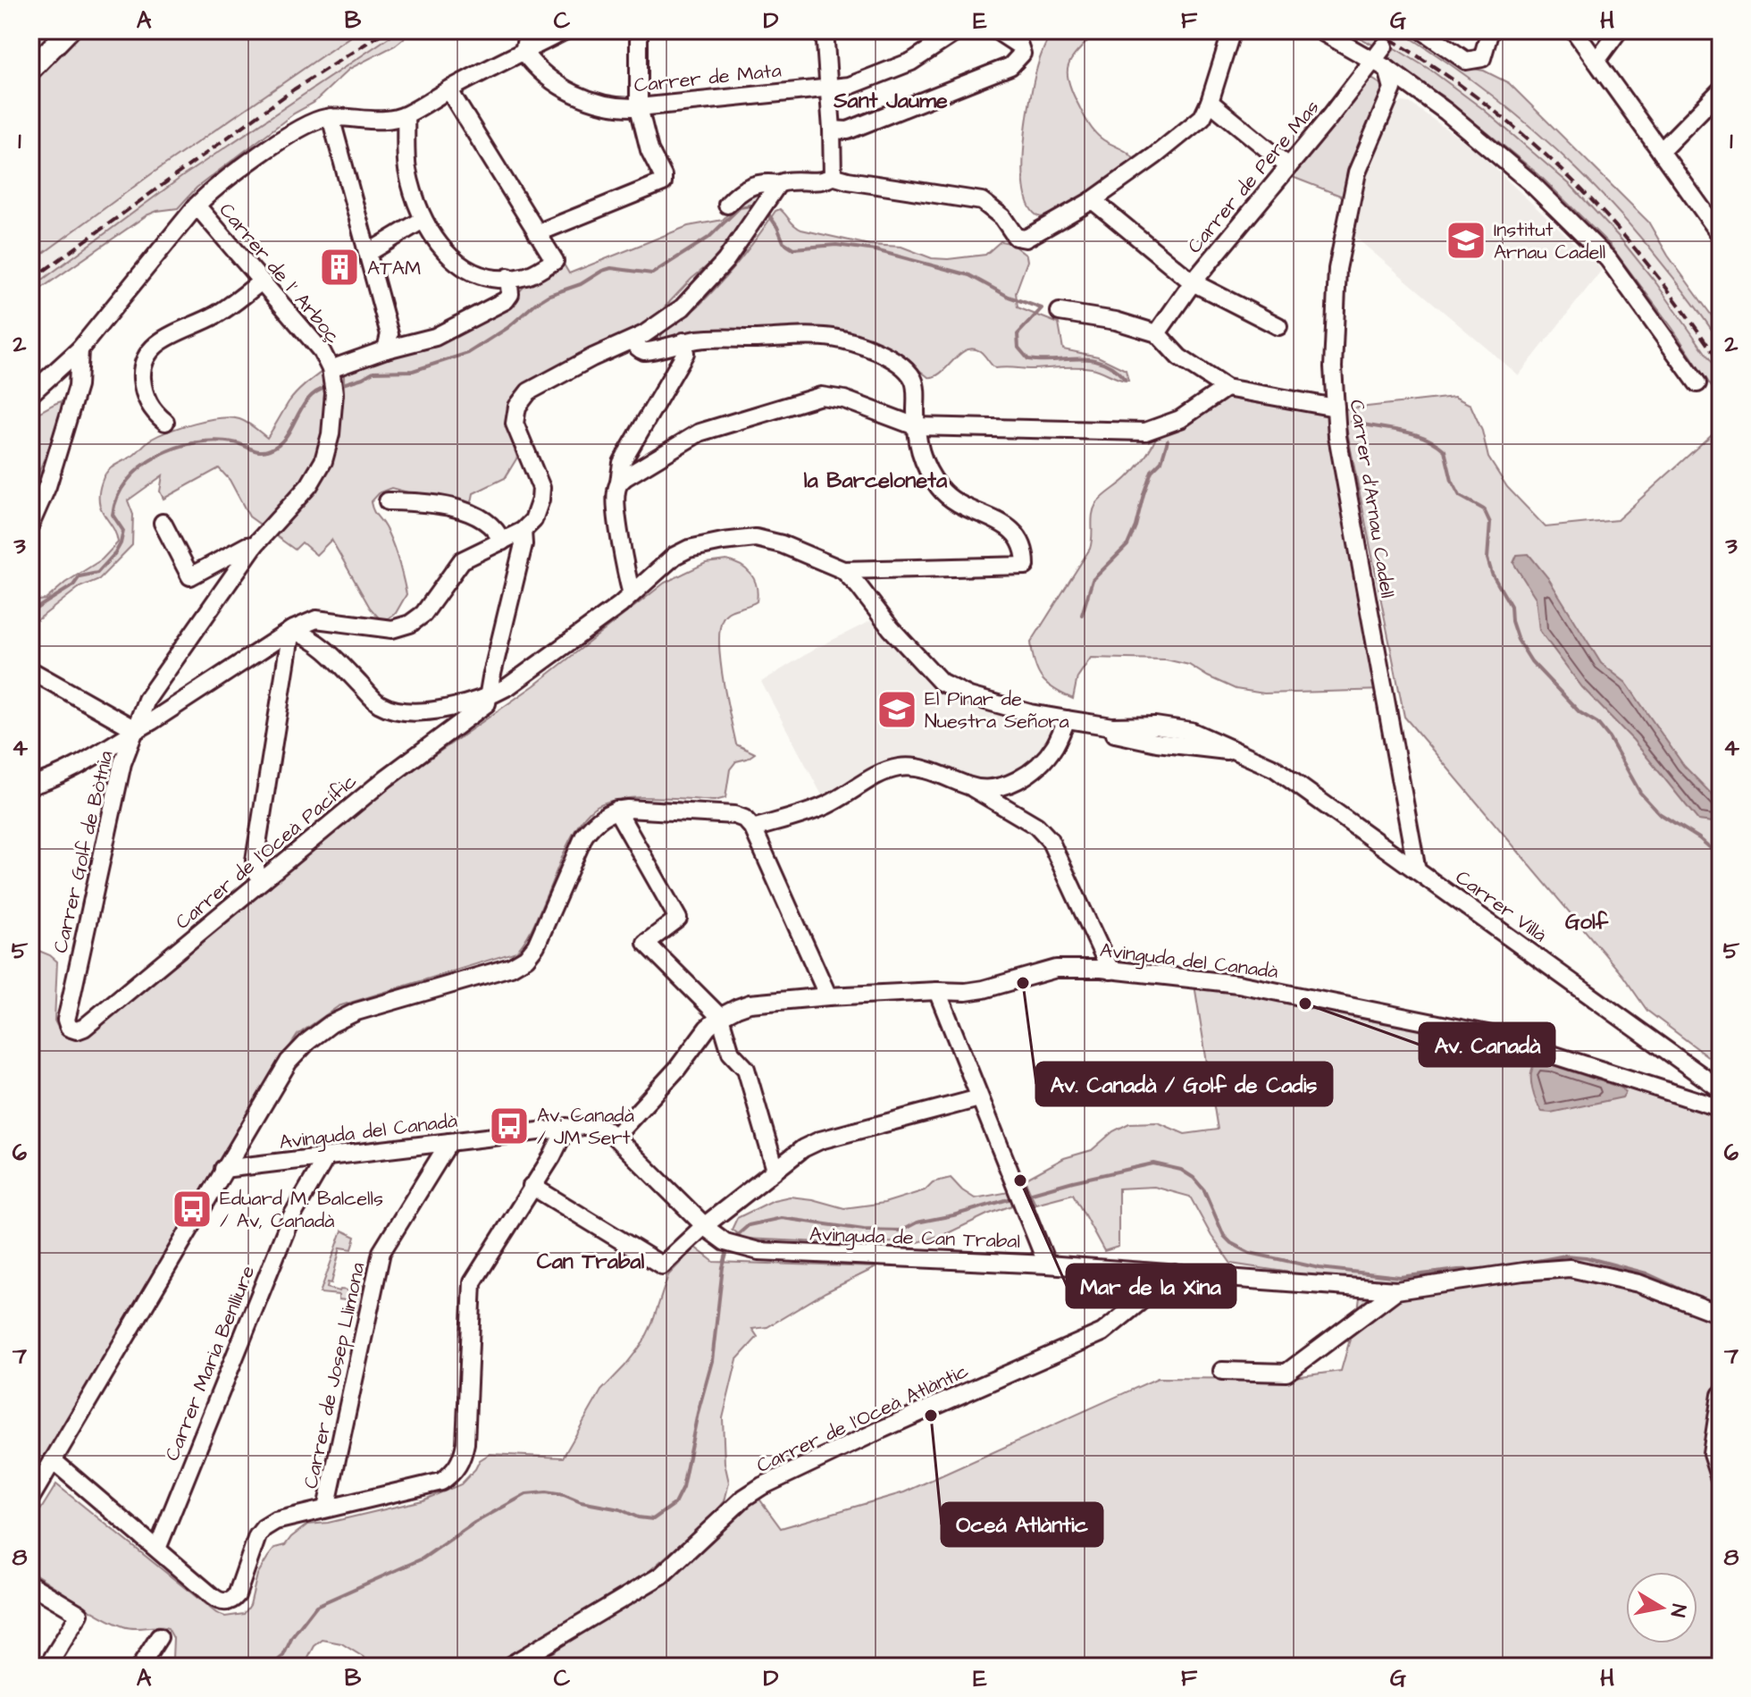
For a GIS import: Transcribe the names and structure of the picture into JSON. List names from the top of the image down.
{
  "streets": {
    "street": [
      "Carrer de Mata",
      "Carrer de Pere Mas",
      "Carrer de l' Arboç",
      "Carrer d'Arnau Cadell",
      "Carrer de l'Oceà Pacífic",
      "Carrer Golf de Bòtnia",
      "Carrer Villà",
      "Avinguda del Canadà",
      "Avinguda de Can Trabal",
      "Carrer Maria Benlliure",
      "Carrer de Josep Llimona",
      "Carrer de l'Oceà Atlàntic"
    ]
  },
  "crossings": [
    ["Carrer de Pere Mas", "Carrer d'Arnau Cadell"],
    ["Carrer de l' Arboç", "Carrer Golf de Bòtnia"],
    ["Carrer d'Arnau Cadell", "Carrer Villà"],
    ["Carrer de l'Oceà Pacífic", "Carrer Golf de Bòtnia"],
    ["Avinguda del Canadà", "Avinguda de Can Trabal"],
    ["Avinguda del Canadà", "Carrer Maria Benlliure"],
    ["Avinguda del Canadà", "Carrer de Josep Llimona"],
    ["Avinguda de Can Trabal", "Carrer de l'Oceà Atlàntic"]
  ],
  "districts": [
    "Sant Jaume",
    "la Barceloneta",
    "Golf",
    "Can Trabal"
  ],
  "places": {
    "school or university": ["Institut Arnau Cadell", "El Pinar de Nuestra Señora"],
    "building": ["ATAM"],
    "other": [
      "Av. Canadà / Golf de Cadis",
      "Av. Canadà",
      "Mar de la Xina",
      "Oceá Atlàntic"
    ],
    "bus stop": ["Av. Canadà / JM Sert", "Eduard M. Balcells / Av, Canadà"]
  },
  "north": "right",
  "grid": {
    "columns": [
      "A",
      "B",
      "C",
      "D",
      "E",
      "F",
      "G",
      "H"
    ],
    "rows": [
      "1",
      "2",
      "3",
      "4",
      "5",
      "6",
      "7",
      "8"
    ]
  }
}
